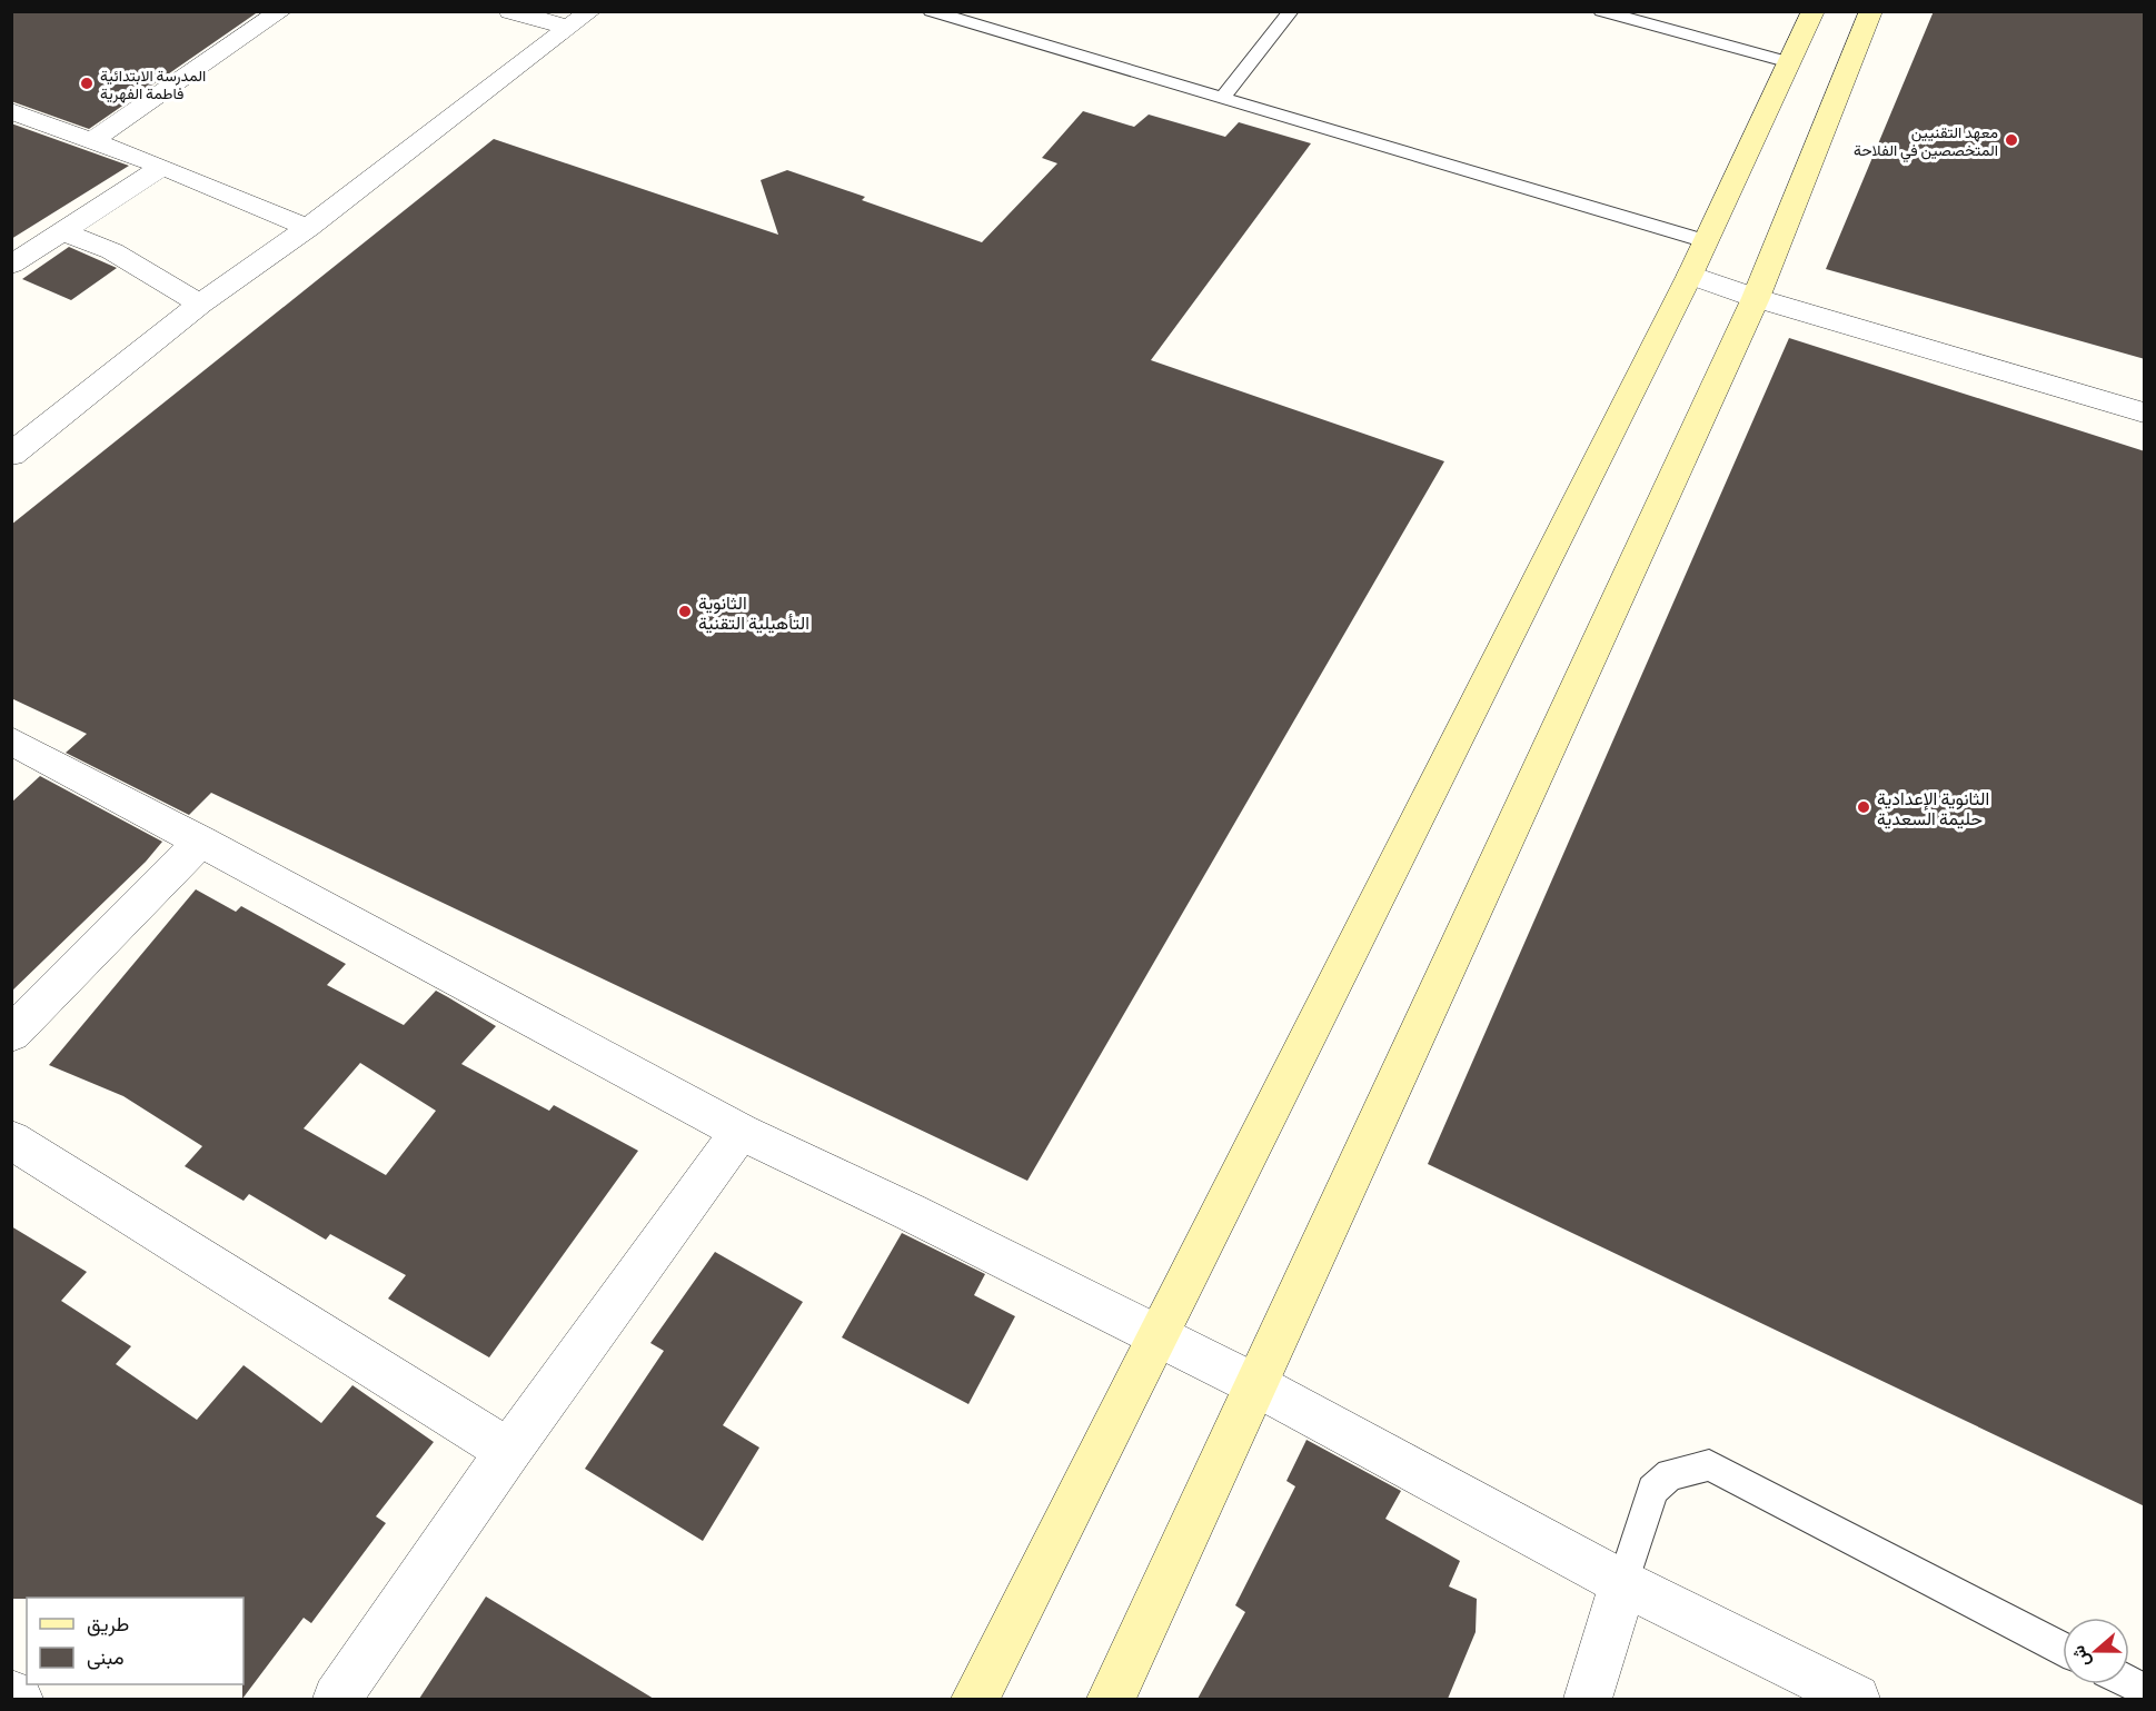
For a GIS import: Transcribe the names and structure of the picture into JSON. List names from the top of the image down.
{
  "places": [
    "المدرسة الابتدائية فاطمة الفهرية",
    "معهد التقنيين المتخصصين في الفلاحة",
    "الثانوية التأهيلية التقنية",
    "الثانوية الإعدادية حليمة السعدية"
  ],
  "legend": ["طريق", "مبنى"],
  "north": "left"
}
